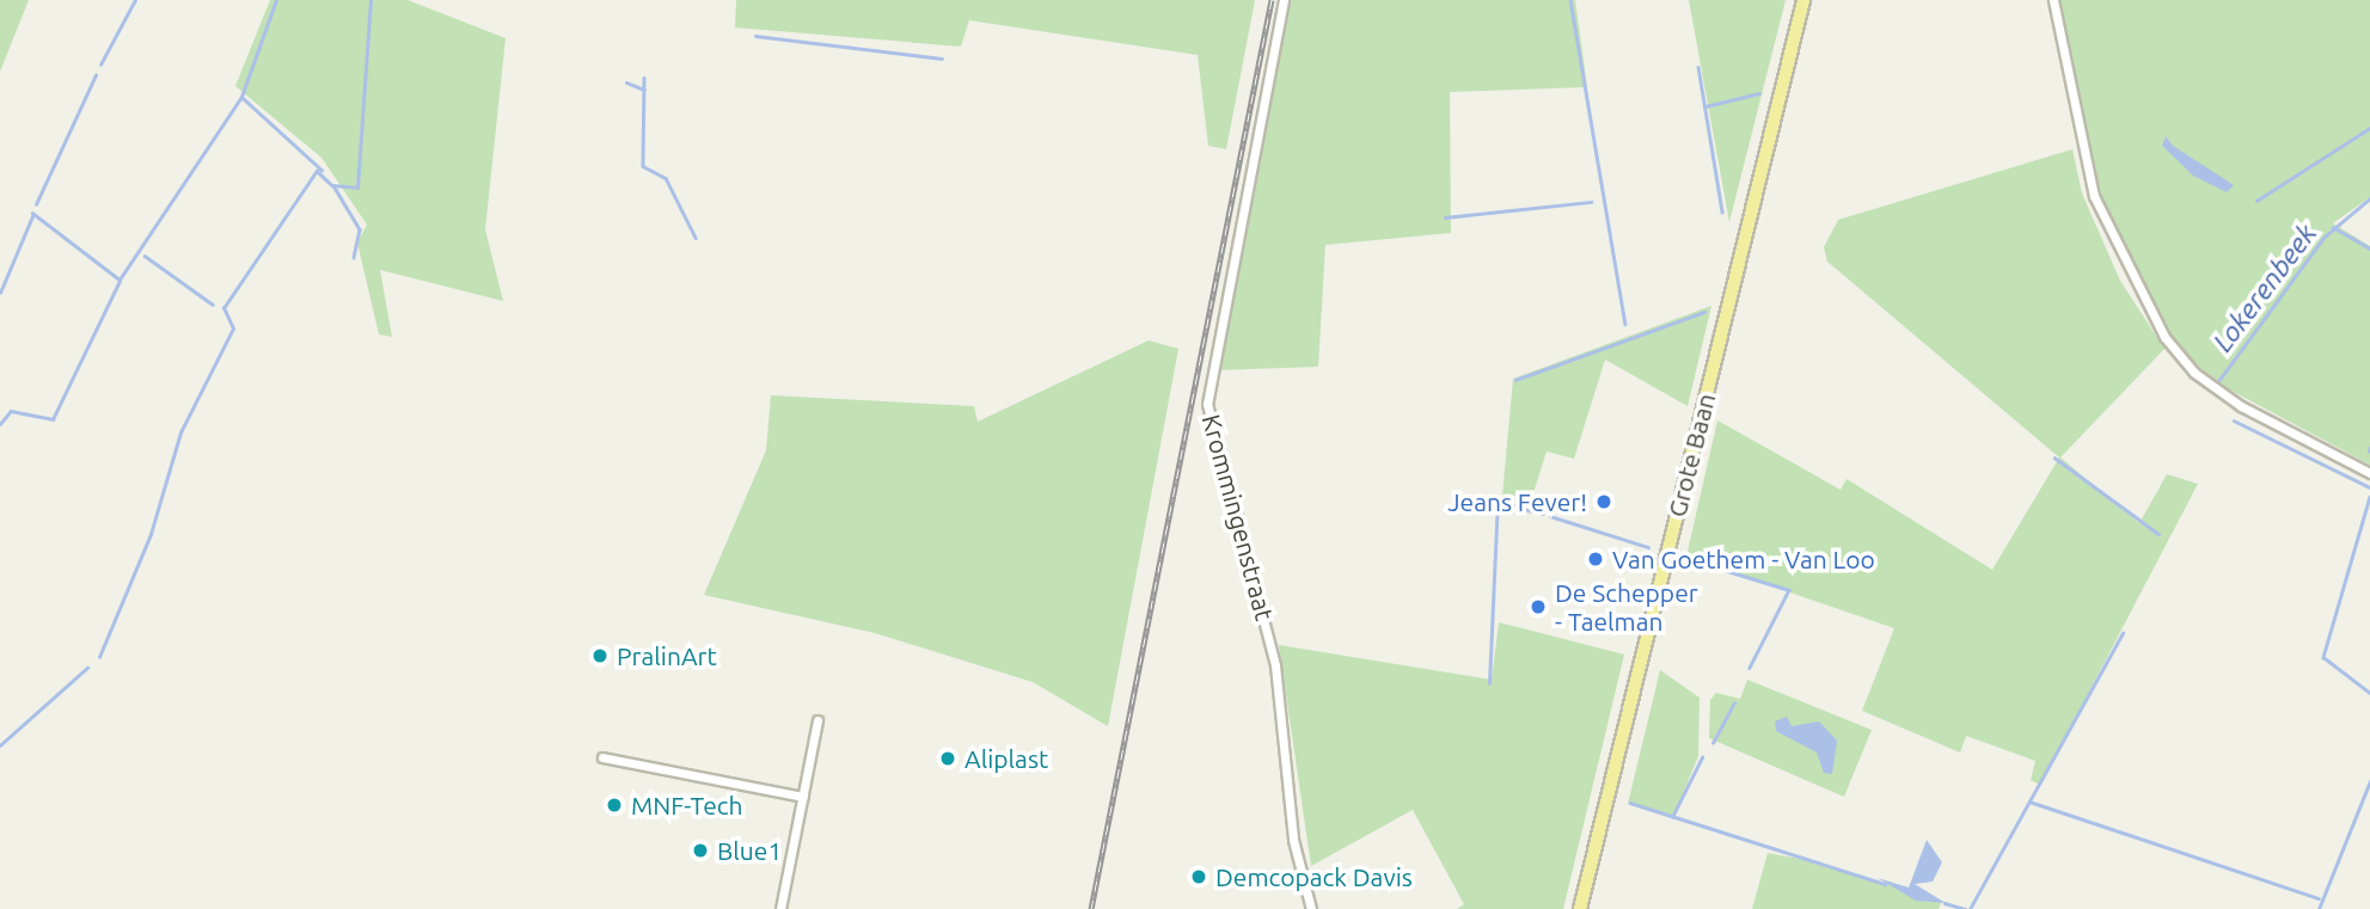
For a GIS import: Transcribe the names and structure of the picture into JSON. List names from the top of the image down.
{
  "streets": {
    "main road": ["Grote Baan"],
    "street": ["Krommingenstraat"]
  },
  "water": ["Lokerenbeek"],
  "places": [
    "Jeans Fever!",
    "Van Goethem - Van Loo",
    "De Schepper - Taelman",
    "PralinArt",
    "Aliplast",
    "MNF-Tech",
    "Blue1",
    "Demcopack Davis"
  ]
}
